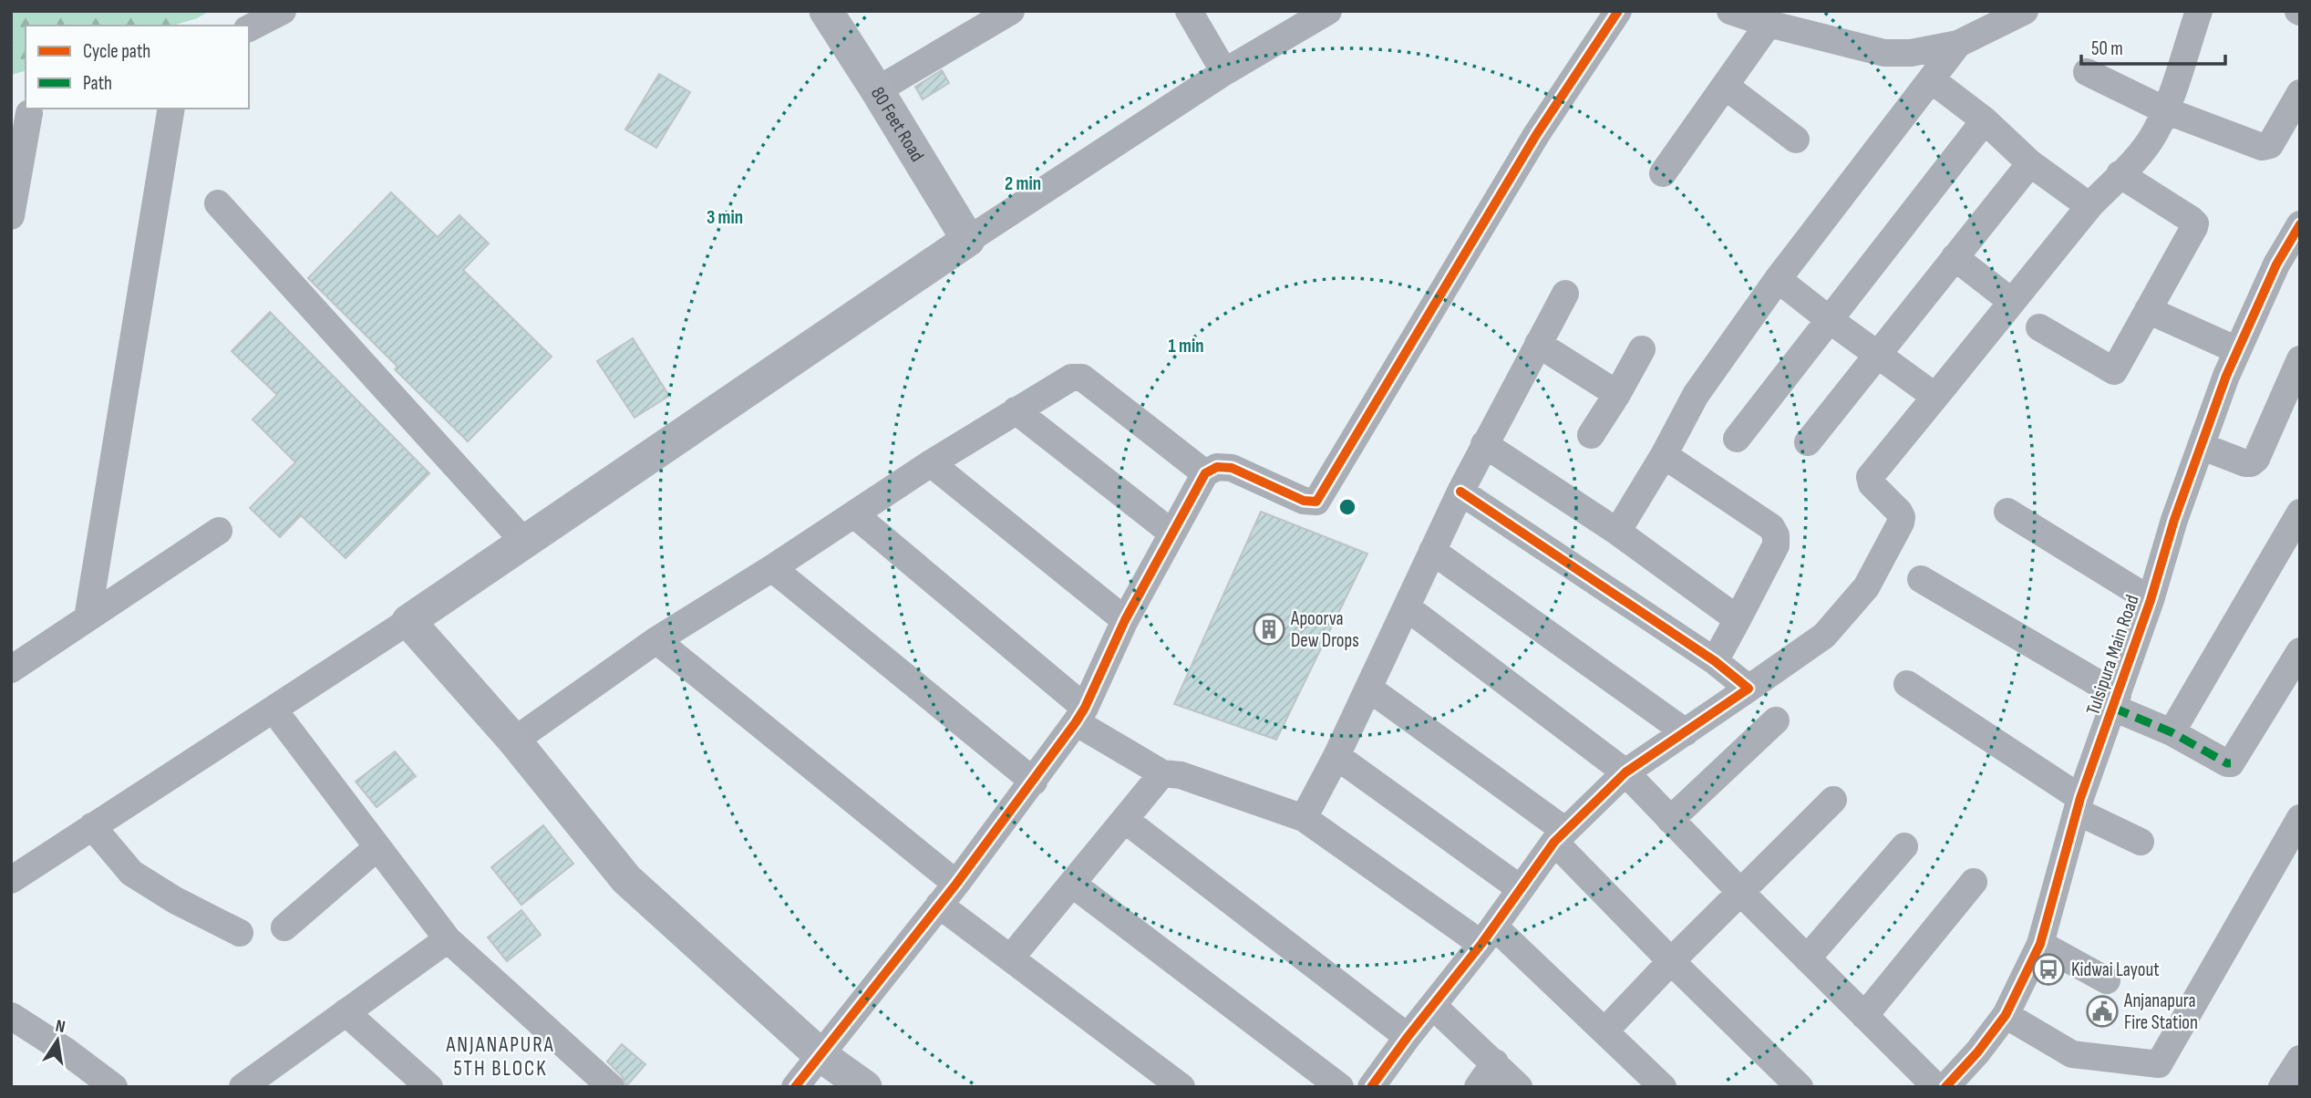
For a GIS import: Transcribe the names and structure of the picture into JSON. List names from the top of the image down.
{
  "streets": {
    "main road": ["80 Feet Road"],
    "street": ["Tulsipura Main Road"]
  },
  "districts": ["ANJANAPURA 5TH BLOCK"],
  "places": {
    "building": ["Apoorva Dew Drops"],
    "bus stop": ["Kidwai Layout"],
    "public building": ["Anjanapura Fire Station"]
  },
  "legend": ["Cycle path", "Path"],
  "scale_bar": "50 m",
  "north": "top",
  "rings": ["2 min", "3 min", "1 min"]
}
